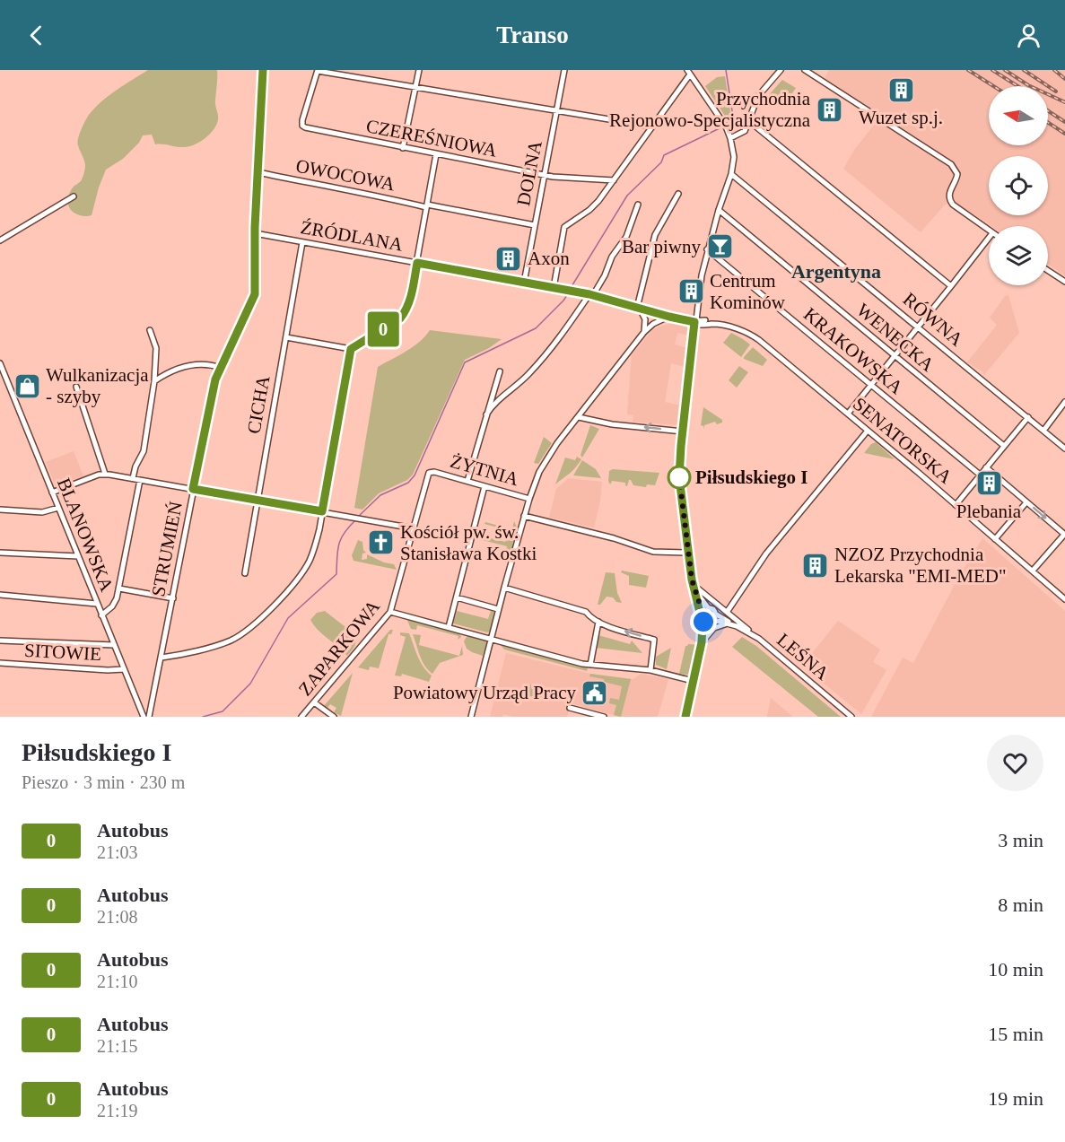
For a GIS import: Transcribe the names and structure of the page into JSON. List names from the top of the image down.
{
  "streets": {
    "street": [
      "CZEREŚNIOWA",
      "DOLNA",
      "OWOCOWA",
      "ŹRÓDLANA",
      "RÓWNA",
      "WENECKA",
      "KRAKOWSKA",
      "CICHA",
      "SENATORSKA",
      "ŻYTNIA",
      "BLANOWSKA",
      "STRUMIEŃ",
      "ZAPARKOWA",
      "SITOWIE",
      "LEŚNA"
    ]
  },
  "crossings": [
    ["CZEREŚNIOWA", "DOLNA"],
    ["DOLNA", "OWOCOWA"],
    ["DOLNA", "ŹRÓDLANA"],
    ["OWOCOWA", "STRUMIEŃ"],
    ["ŹRÓDLANA", "CICHA"],
    ["ŹRÓDLANA", "SENATORSKA"],
    ["ŹRÓDLANA", "STRUMIEŃ"],
    ["ŻYTNIA", "ZAPARKOWA"],
    ["BLANOWSKA", "SITOWIE"]
  ],
  "districts": ["Argentyna"],
  "places": {
    "building": [
      "Wuzet sp.j.",
      "Przychodnia Rejonowo-Specjalistyczna",
      "Axon",
      "Centrum Kominów",
      "Plebania",
      "NZOZ Przychodnia Lekarska \"EMI-MED\""
    ],
    "bar": ["Bar piwny"],
    "shop": ["Wulkanizacja - szyby"],
    "other": ["Piłsudskiego I"],
    "church": ["Kościół pw. św. Stanisława Kostki"],
    "public building": ["Powiatowy Urząd Pracy"]
  },
  "lines": ["bus line 0"],
  "north": "left",
  "page": {
    "header": "Transo",
    "on_map": "0",
    "heading": ["Piłsudskiego I", "Pieszo · 3 min · 230 m"],
    "list": [
      {
        "mark": "0",
        "name": "Autobus",
        "note": "21:03",
        "value": "3 min"
      },
      {
        "mark": "0",
        "name": "Autobus",
        "note": "21:08",
        "value": "8 min"
      },
      {
        "mark": "0",
        "name": "Autobus",
        "note": "21:10",
        "value": "10 min"
      },
      {
        "mark": "0",
        "name": "Autobus",
        "note": "21:15",
        "value": "15 min"
      },
      {
        "mark": "0",
        "name": "Autobus",
        "note": "21:19",
        "value": "19 min"
      }
    ]
  }
}
